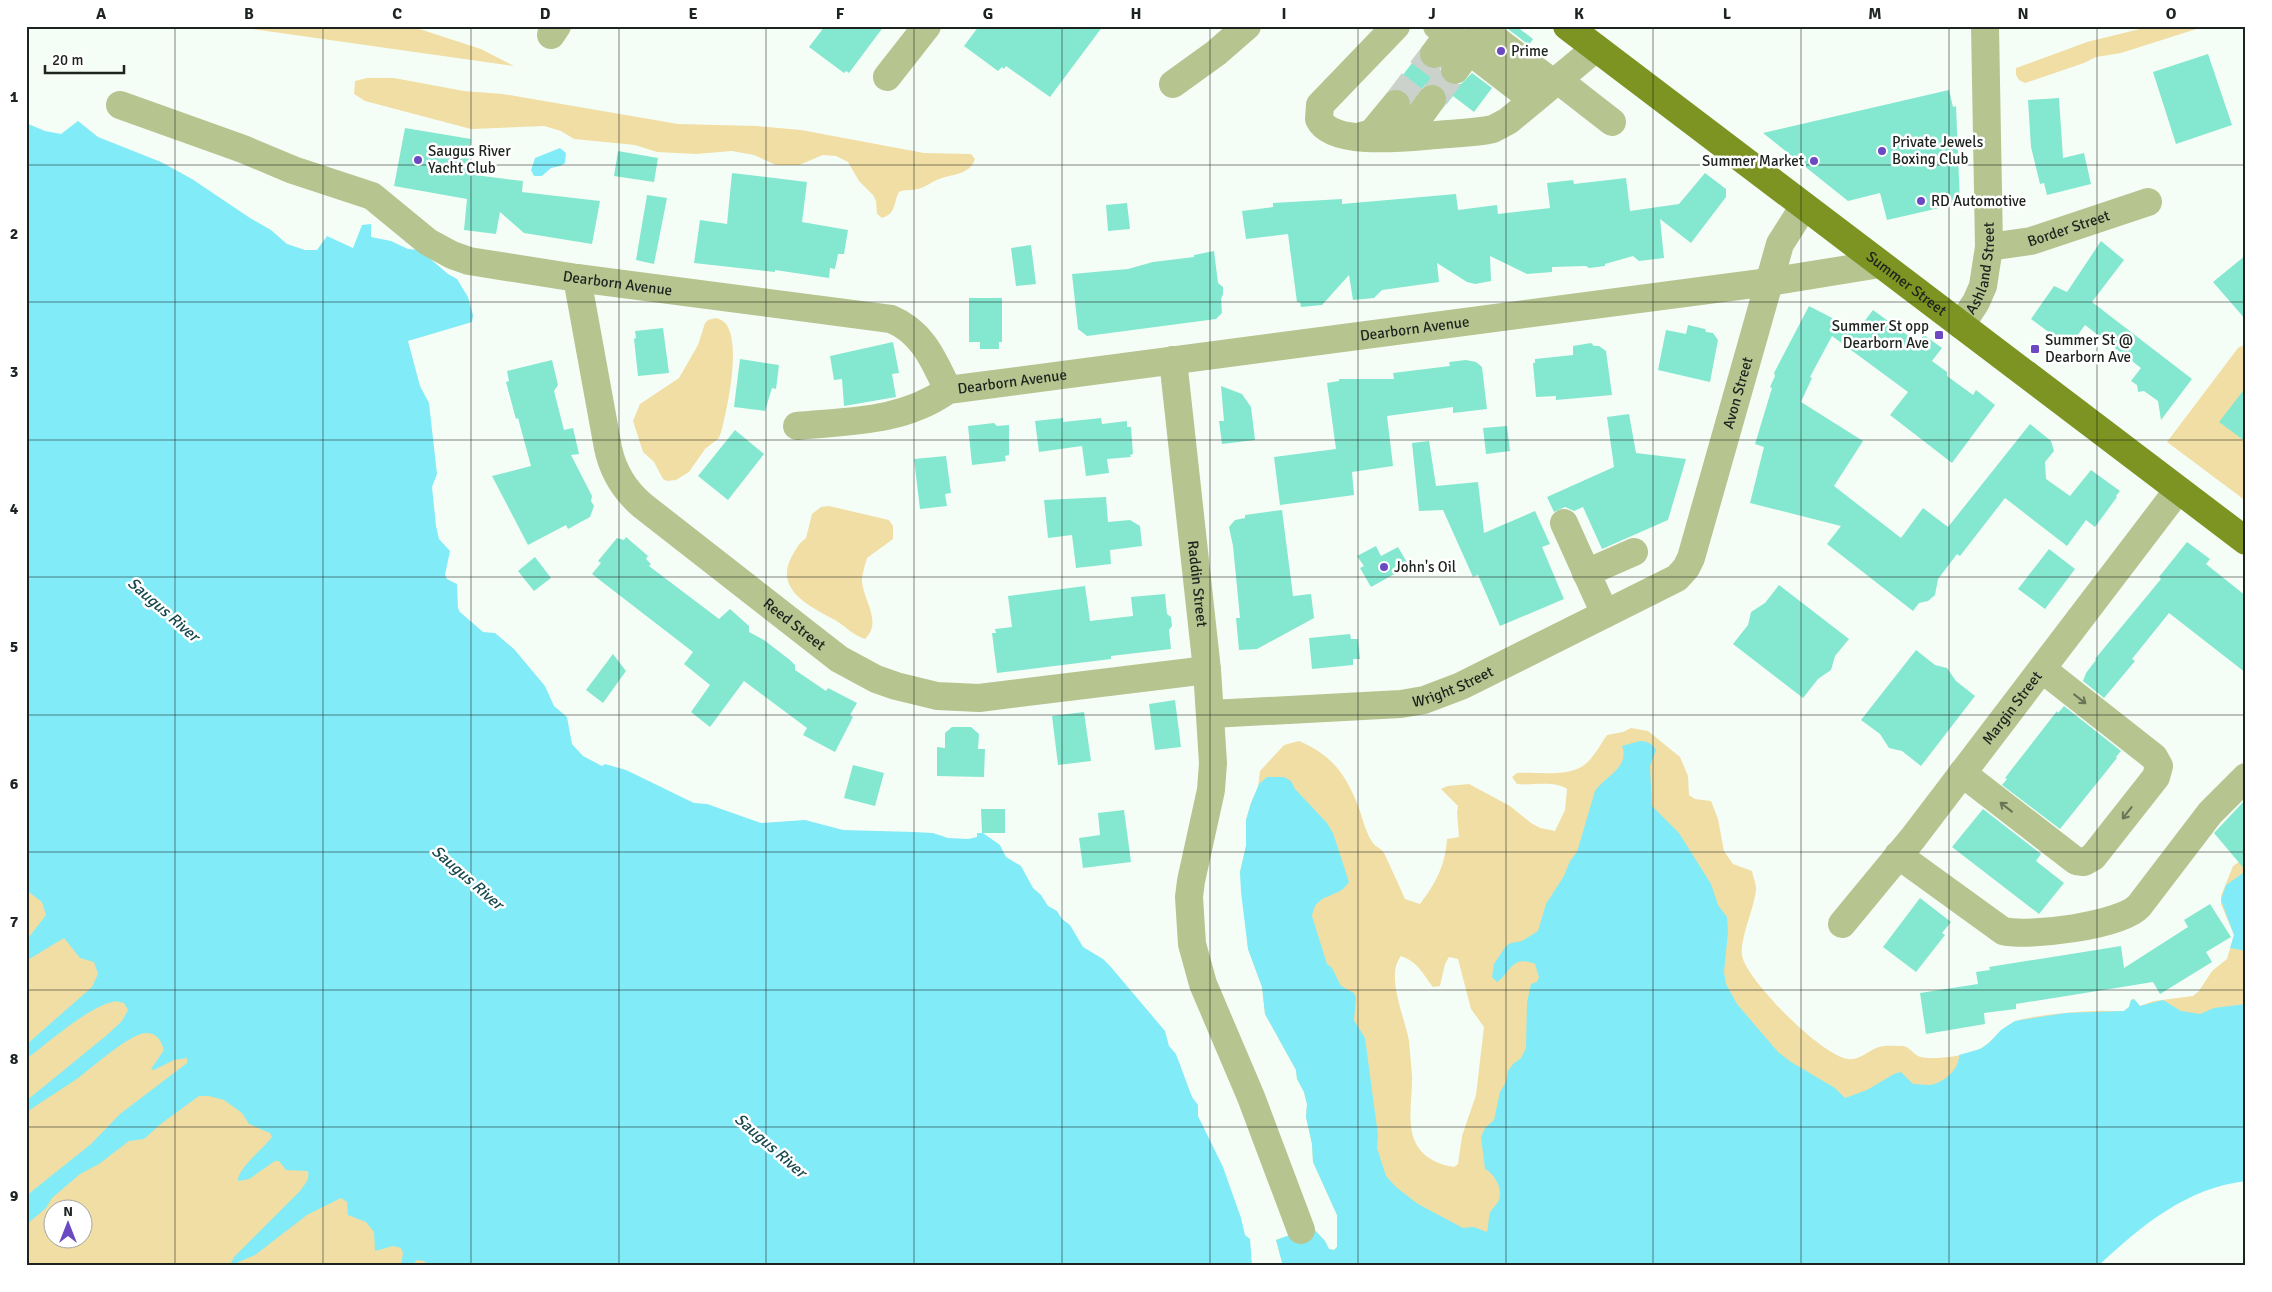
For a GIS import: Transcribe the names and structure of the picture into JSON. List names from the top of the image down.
{
  "streets": {
    "main road": ["Summer Street"],
    "street": [
      "Border Street",
      "Ashland Street",
      "Dearborn Avenue",
      "Avon Street",
      "Raddin Street",
      "Reed Street",
      "Wright Street",
      "Margin Street"
    ]
  },
  "crossings": [
    ["Border Street", "Ashland Street"],
    ["Ashland Street", "Summer Street"],
    ["Dearborn Avenue", "Summer Street"],
    ["Dearborn Avenue", "Avon Street"],
    ["Dearborn Avenue", "Raddin Street"],
    ["Dearborn Avenue", "Reed Street"],
    ["Summer Street", "Avon Street"],
    ["Summer Street", "Margin Street"],
    ["Avon Street", "Wright Street"],
    ["Raddin Street", "Reed Street"],
    ["Raddin Street", "Wright Street"]
  ],
  "water": ["Saugus River"],
  "places": {
    "other": [
      "Prime",
      "Private Jewels Boxing Club",
      "Saugus River Yacht Club",
      "Summer Market",
      "RD Automotive",
      "John's Oil"
    ],
    "transit": ["Summer St opp Dearborn Ave", "Summer St @ Dearborn Ave"]
  },
  "scale_bar": "20 m",
  "north": "top",
  "grid": {
    "columns": [
      "A",
      "B",
      "C",
      "D",
      "E",
      "F",
      "G",
      "H",
      "I",
      "J",
      "K",
      "L",
      "M",
      "N",
      "O"
    ],
    "rows": [
      "1",
      "2",
      "3",
      "4",
      "5",
      "6",
      "7",
      "8",
      "9"
    ]
  }
}
